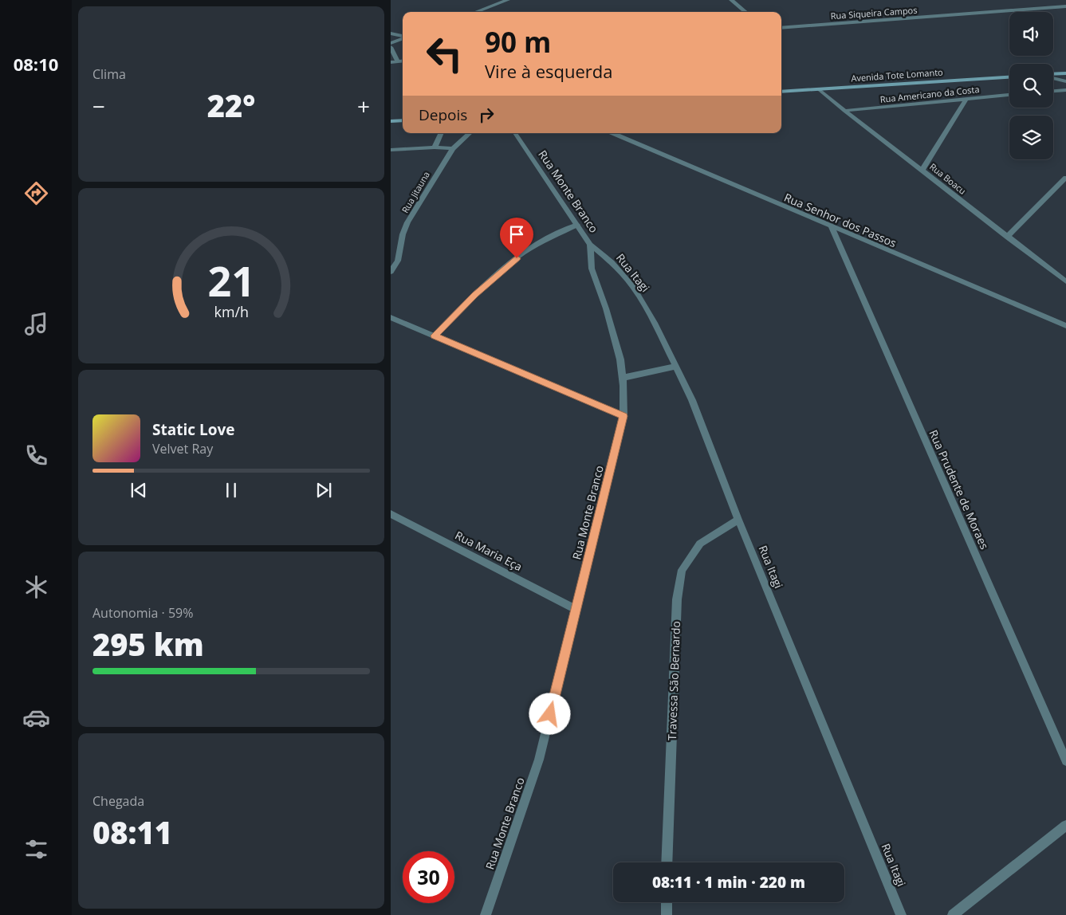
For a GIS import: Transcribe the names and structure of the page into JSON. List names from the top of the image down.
{
  "streets": {
    "main road": ["Avenida Tote Lomanto"],
    "street": [
      "Rua Siqueira Campos",
      "Rua Americano da Costa",
      "Rua Boacu",
      "Rua Monte Branco",
      "Rua Jitauna",
      "Rua Senhor dos Passos",
      "Rua Itagi",
      "Rua Prudente de Moraes",
      "Rua Maria Eça",
      "Travessa São Bernardo"
    ]
  },
  "crossings": [
    ["Avenida Tote Lomanto", "Rua Boacu"],
    ["Rua Americano da Costa", "Rua Boacu"],
    ["Rua Monte Branco", "Rua Itagi"],
    ["Rua Monte Branco", "Rua Maria Eça"],
    ["Rua Senhor dos Passos", "Rua Prudente de Moraes"],
    ["Rua Itagi", "Travessa São Bernardo"]
  ],
  "page": {
    "tabs": "08:10",
    "tile": [
      "Clima",
      ["Autonomia · 59%", "295 km"],
      ["Chegada", "08:11"]
    ],
    "turn": ["90 m", "Vire à esquerda"],
    "heat": ["−", "22°", "+"],
    "then": "Depois",
    "song": ["Static Love", "Velvet Ray"],
    "limit": "30",
    "trip": "08:11 · 1 min · 220 m",
    "gauge": ["21", "km/h"]
  }
}
